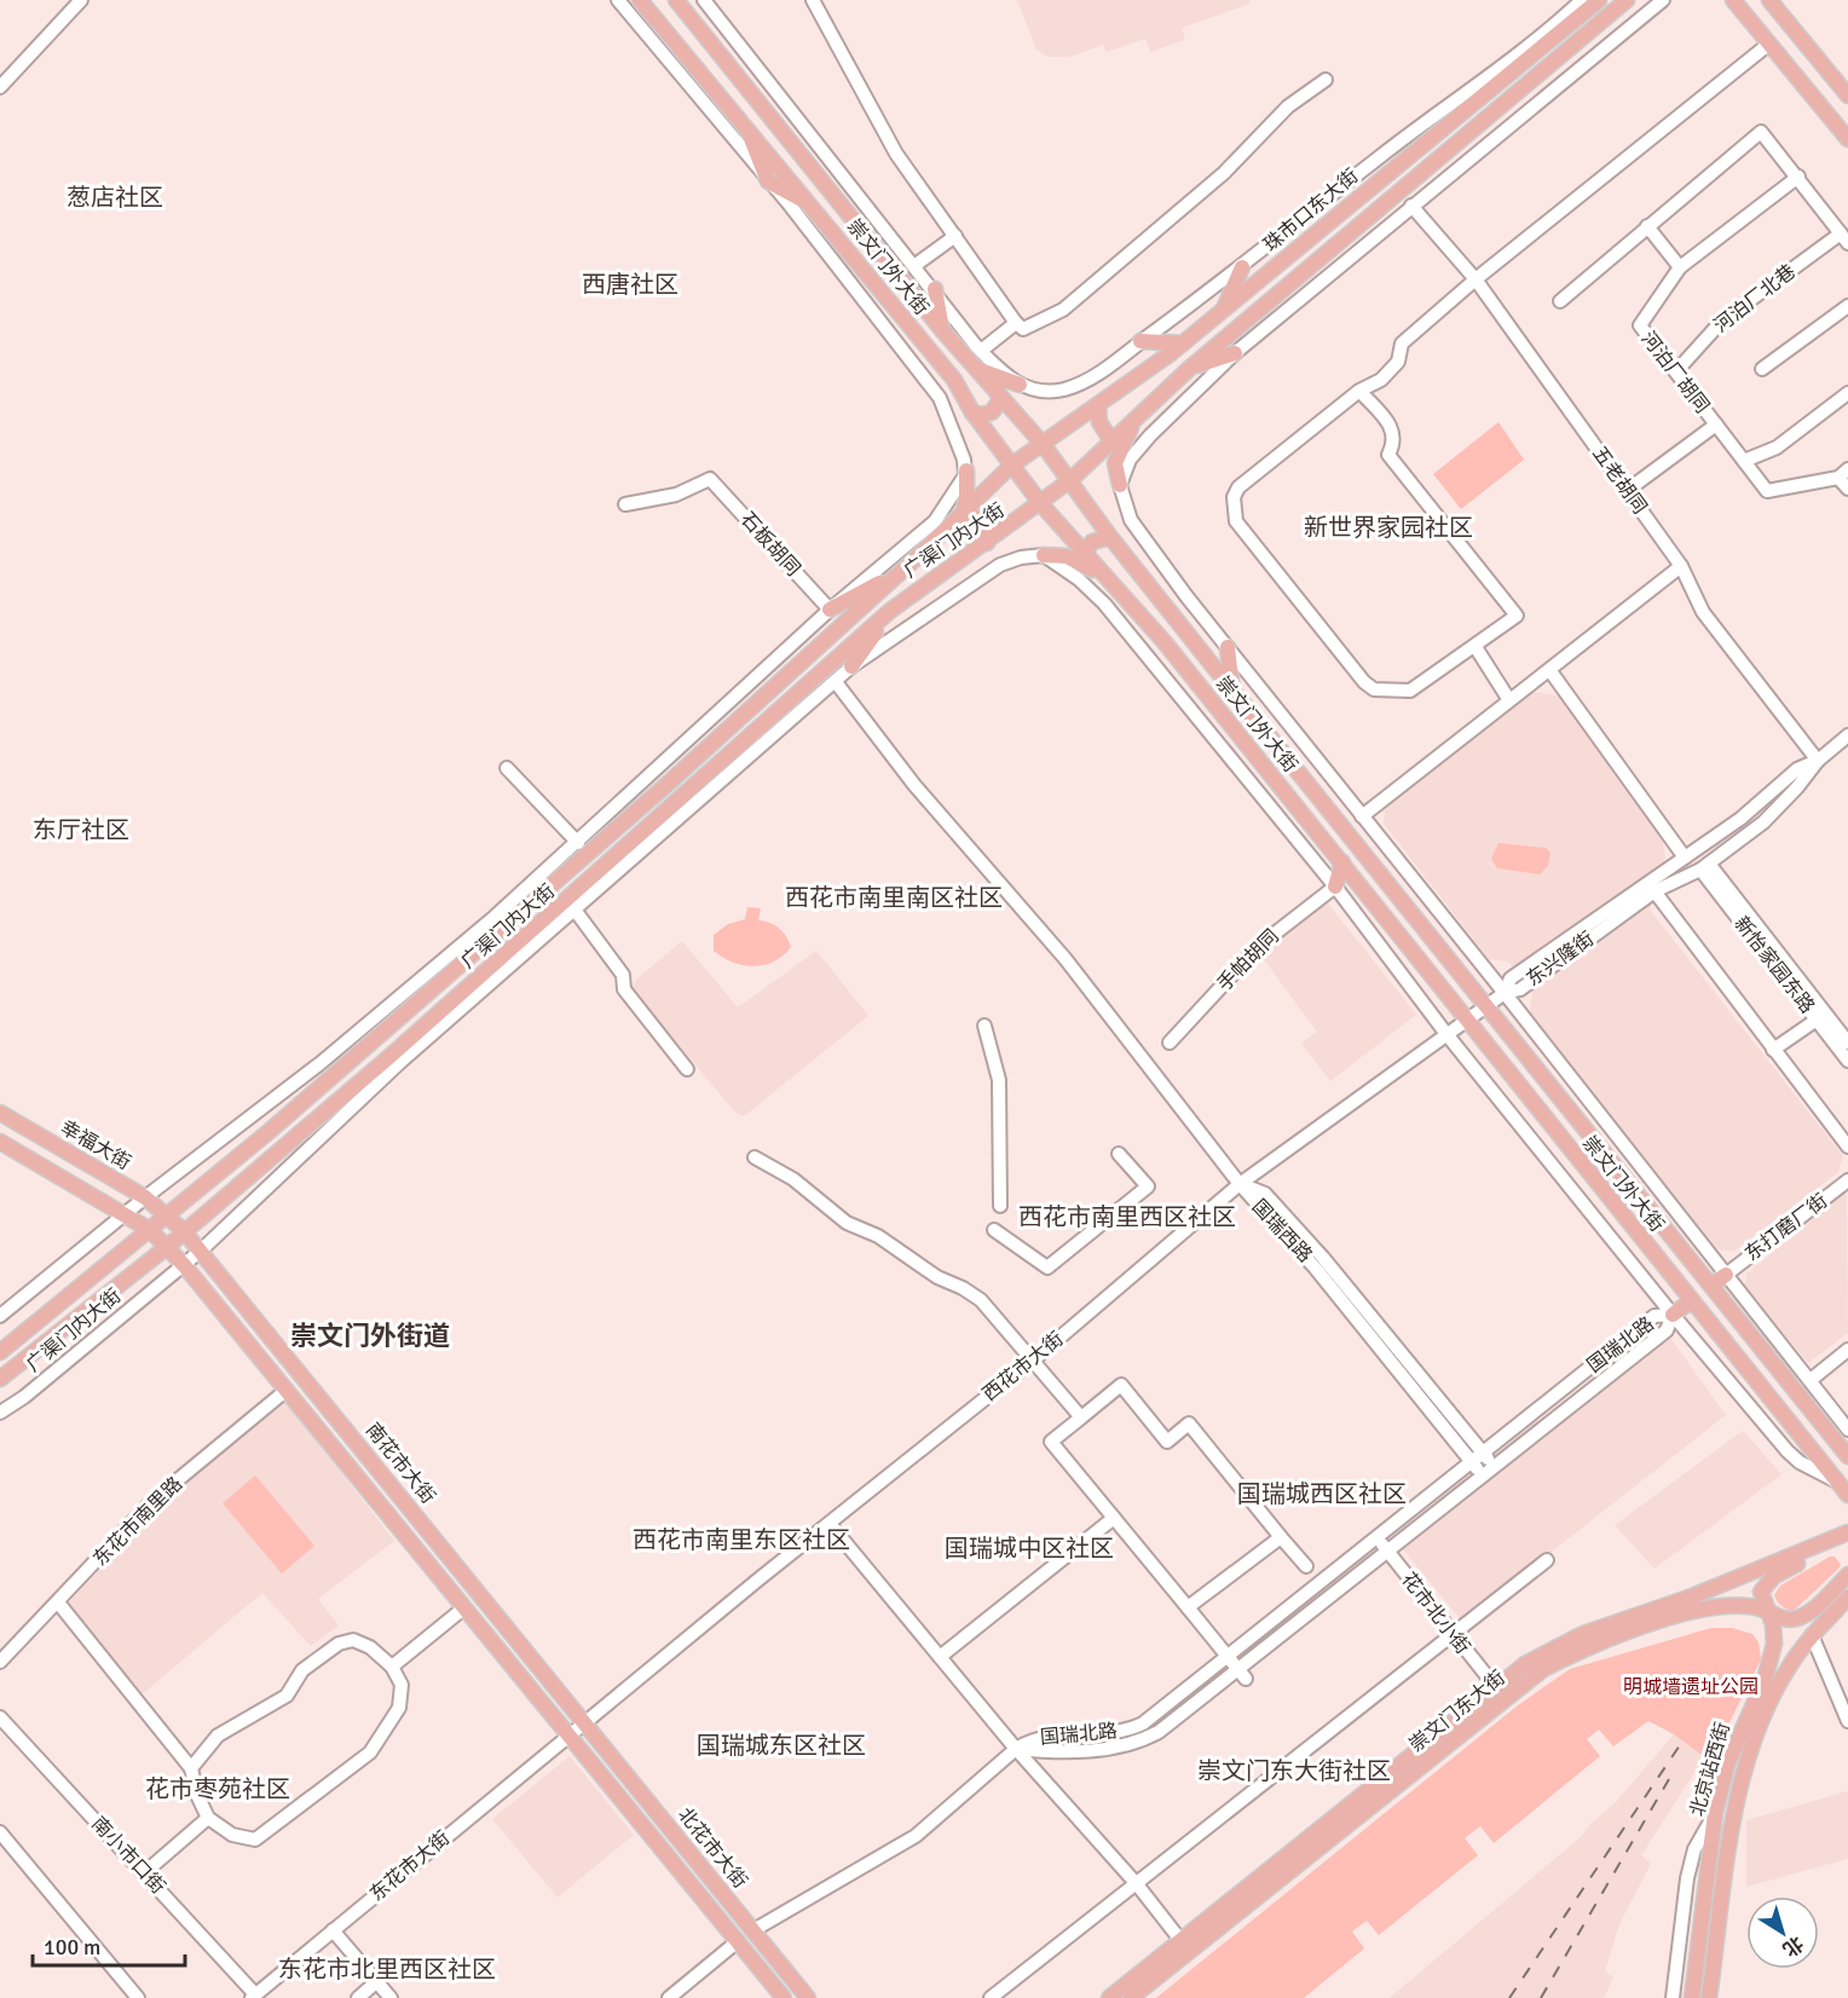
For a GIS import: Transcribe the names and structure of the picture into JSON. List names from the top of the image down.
{
  "streets": {
    "main road": [
      "珠市口东大街",
      "崇文门外大街",
      "广渠门内大街",
      "幸福大街",
      "南花市大街",
      "崇文门东大街",
      "北京站西街",
      "北花市大街"
    ],
    "street": [
      "河泊厂北巷",
      "河泊厂胡同",
      "五老胡同",
      "石板胡同",
      "东兴隆街",
      "手帕胡同",
      "新怡家园东路",
      "东打磨厂街",
      "国瑞西路",
      "国瑞北路",
      "西花市大街",
      "东花市南里路",
      "花市北小街",
      "南小市口街",
      "东花市大街"
    ]
  },
  "crossings": [
    ["珠市口东大街", "崇文门外大街"],
    ["珠市口东大街", "广渠门内大街"],
    ["崇文门外大街", "广渠门内大街"],
    ["崇文门外大街", "东兴隆街"],
    ["崇文门外大街", "手帕胡同"],
    ["崇文门外大街", "东打磨厂街"],
    ["崇文门外大街", "国瑞北路"],
    ["崇文门外大街", "西花市大街"],
    ["河泊厂北巷", "河泊厂胡同"],
    ["五老胡同", "东兴隆街"],
    ["广渠门内大街", "石板胡同"],
    ["广渠门内大街", "幸福大街"],
    ["广渠门内大街", "南花市大街"],
    ["东兴隆街", "新怡家园东路"],
    ["东兴隆街", "西花市大街"],
    ["幸福大街", "南花市大街"],
    ["国瑞西路", "国瑞北路"],
    ["国瑞西路", "西花市大街"],
    ["国瑞北路", "花市北小街"],
    ["西花市大街", "南花市大街"],
    ["西花市大街", "北花市大街"],
    ["西花市大街", "东花市大街"],
    ["南花市大街", "北花市大街"],
    ["南花市大街", "东花市大街"],
    ["花市北小街", "崇文门东大街"],
    ["崇文门东大街", "北京站西街"],
    ["北花市大街", "东花市大街"],
    ["南小市口街", "东花市大街"]
  ],
  "districts": [
    "葱店社区",
    "西唐社区",
    "新世界家园社区",
    "东厅社区",
    "西花市南里南区社区",
    "西花市南里西区社区",
    "崇文门外街道",
    "国瑞城西区社区",
    "西花市南里东区社区",
    "国瑞城中区社区",
    "国瑞城东区社区",
    "崇文门东大街社区",
    "花市枣苑社区",
    "东花市北里西区社区"
  ],
  "parks": ["明城墙遗址公园"],
  "scale_bar": "100 m",
  "north": "bottom right"
}
